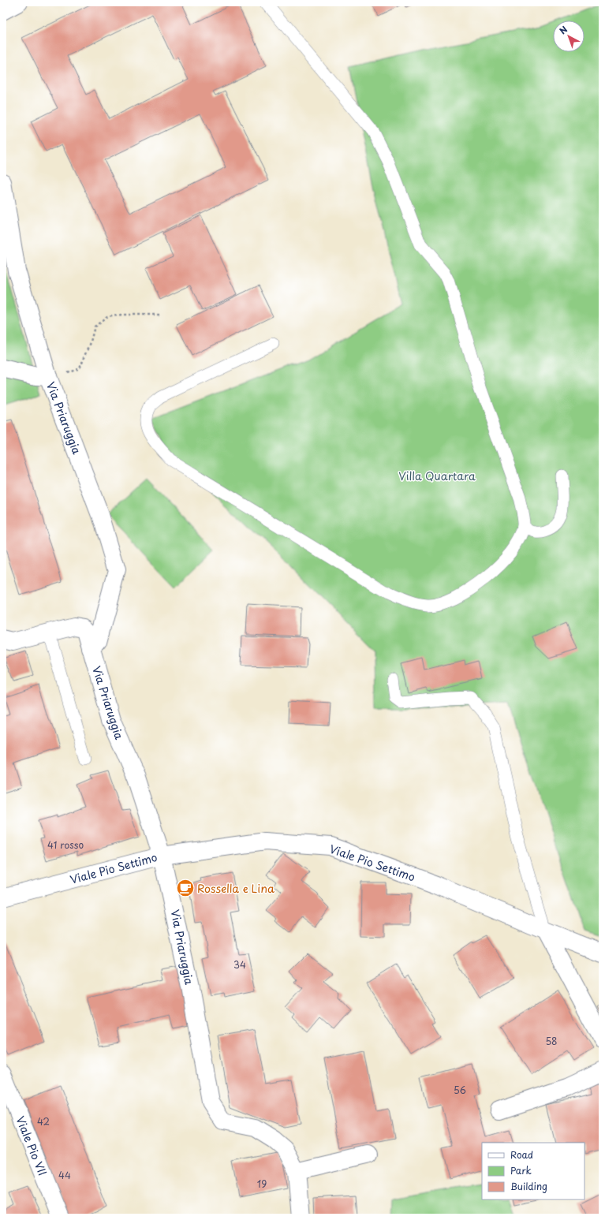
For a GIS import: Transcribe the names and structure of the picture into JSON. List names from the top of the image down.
{
  "streets": {
    "street": ["Via Priaruggia", "Viale Pio Settimo", "Viale Pio VII"]
  },
  "crossings": [
    ["Via Priaruggia", "Viale Pio Settimo"]
  ],
  "parks": ["Villa Quartara"],
  "places": {
    "cafe": ["Rossella e Lina"]
  },
  "house_numbers": [
    "41 rosso",
    "34",
    "58",
    "56",
    "42",
    "44",
    "19"
  ],
  "legend": ["Road", "Park", "Building"],
  "north": "top left"
}
